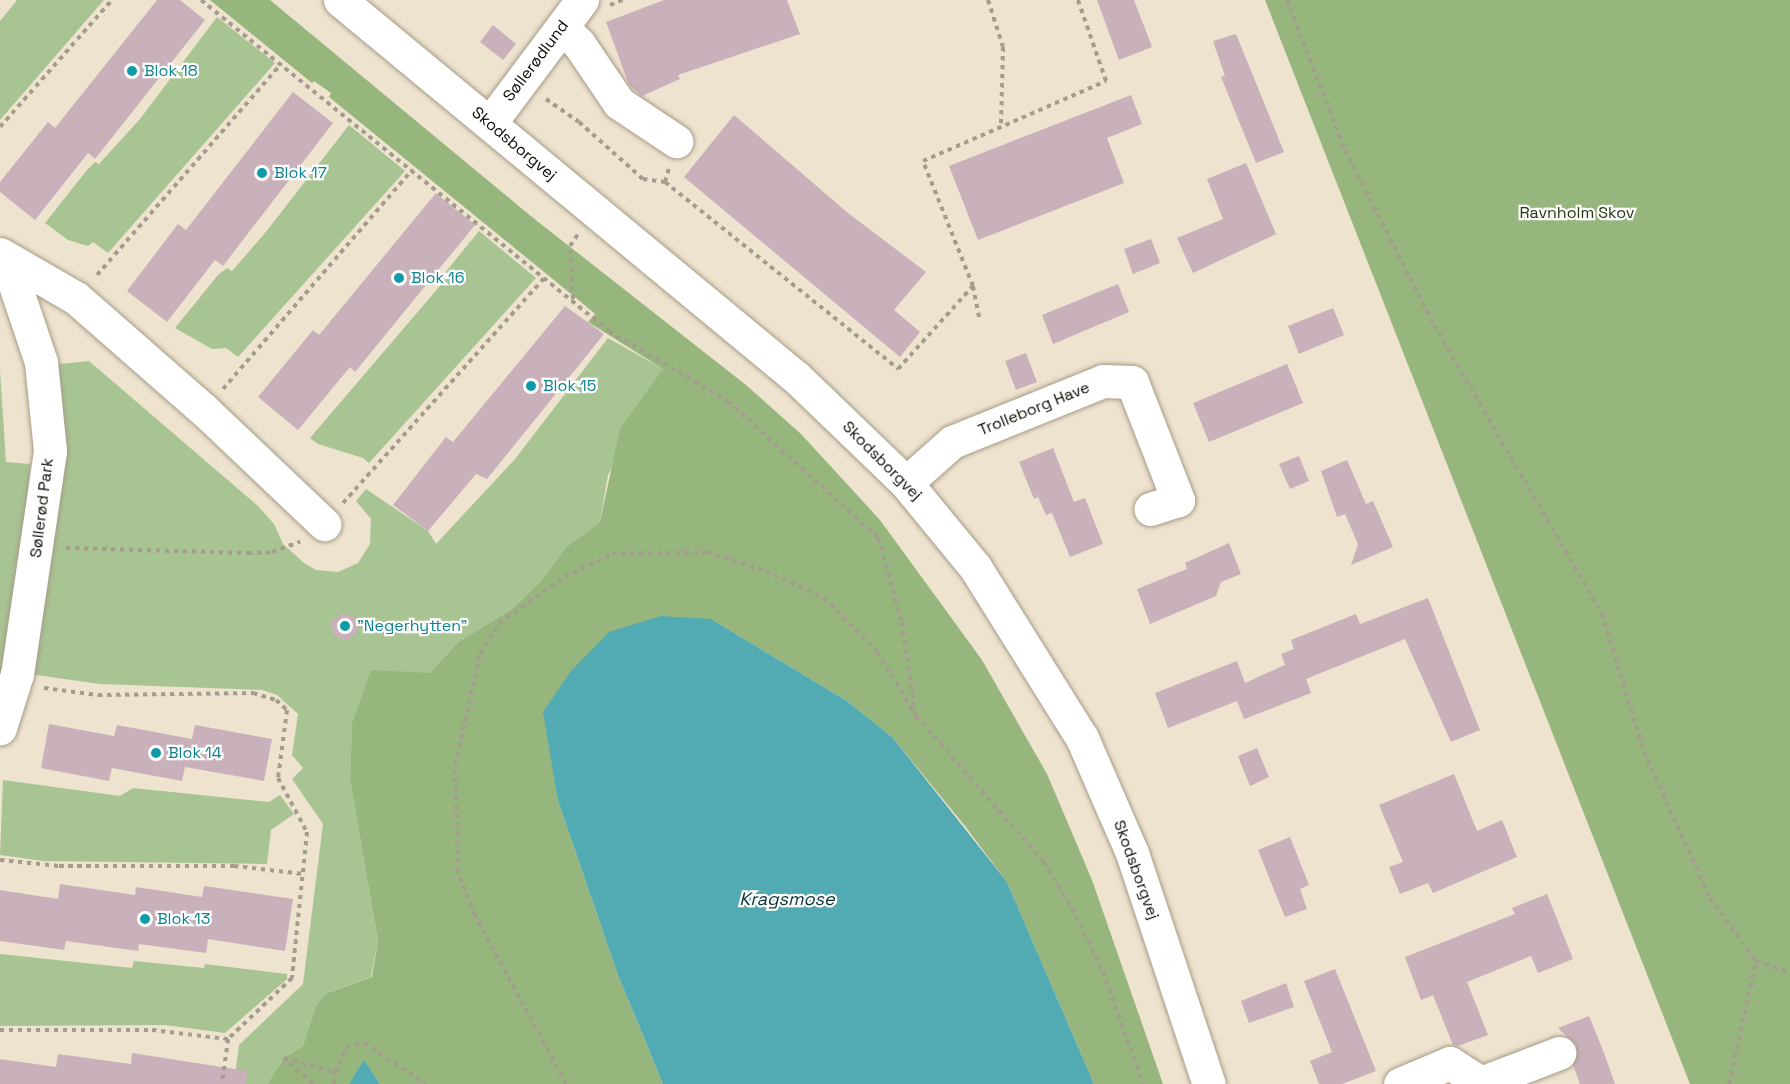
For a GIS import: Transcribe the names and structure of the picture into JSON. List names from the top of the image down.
{
  "streets": {
    "street": [
      "Søllerødlund",
      "Skodsborgvej",
      "Trolleborg Have",
      "Søllerød Park"
    ]
  },
  "crossings": [
    ["Søllerødlund", "Skodsborgvej"],
    ["Skodsborgvej", "Trolleborg Have"]
  ],
  "water": ["Kragsmose"],
  "parks": ["Ravnholm Skov"],
  "places": [
    "Blok 18",
    "Blok 17",
    "Blok 16",
    "Blok 15",
    "\"Negerhytten\"",
    "Blok 14",
    "Blok 13"
  ]
}
